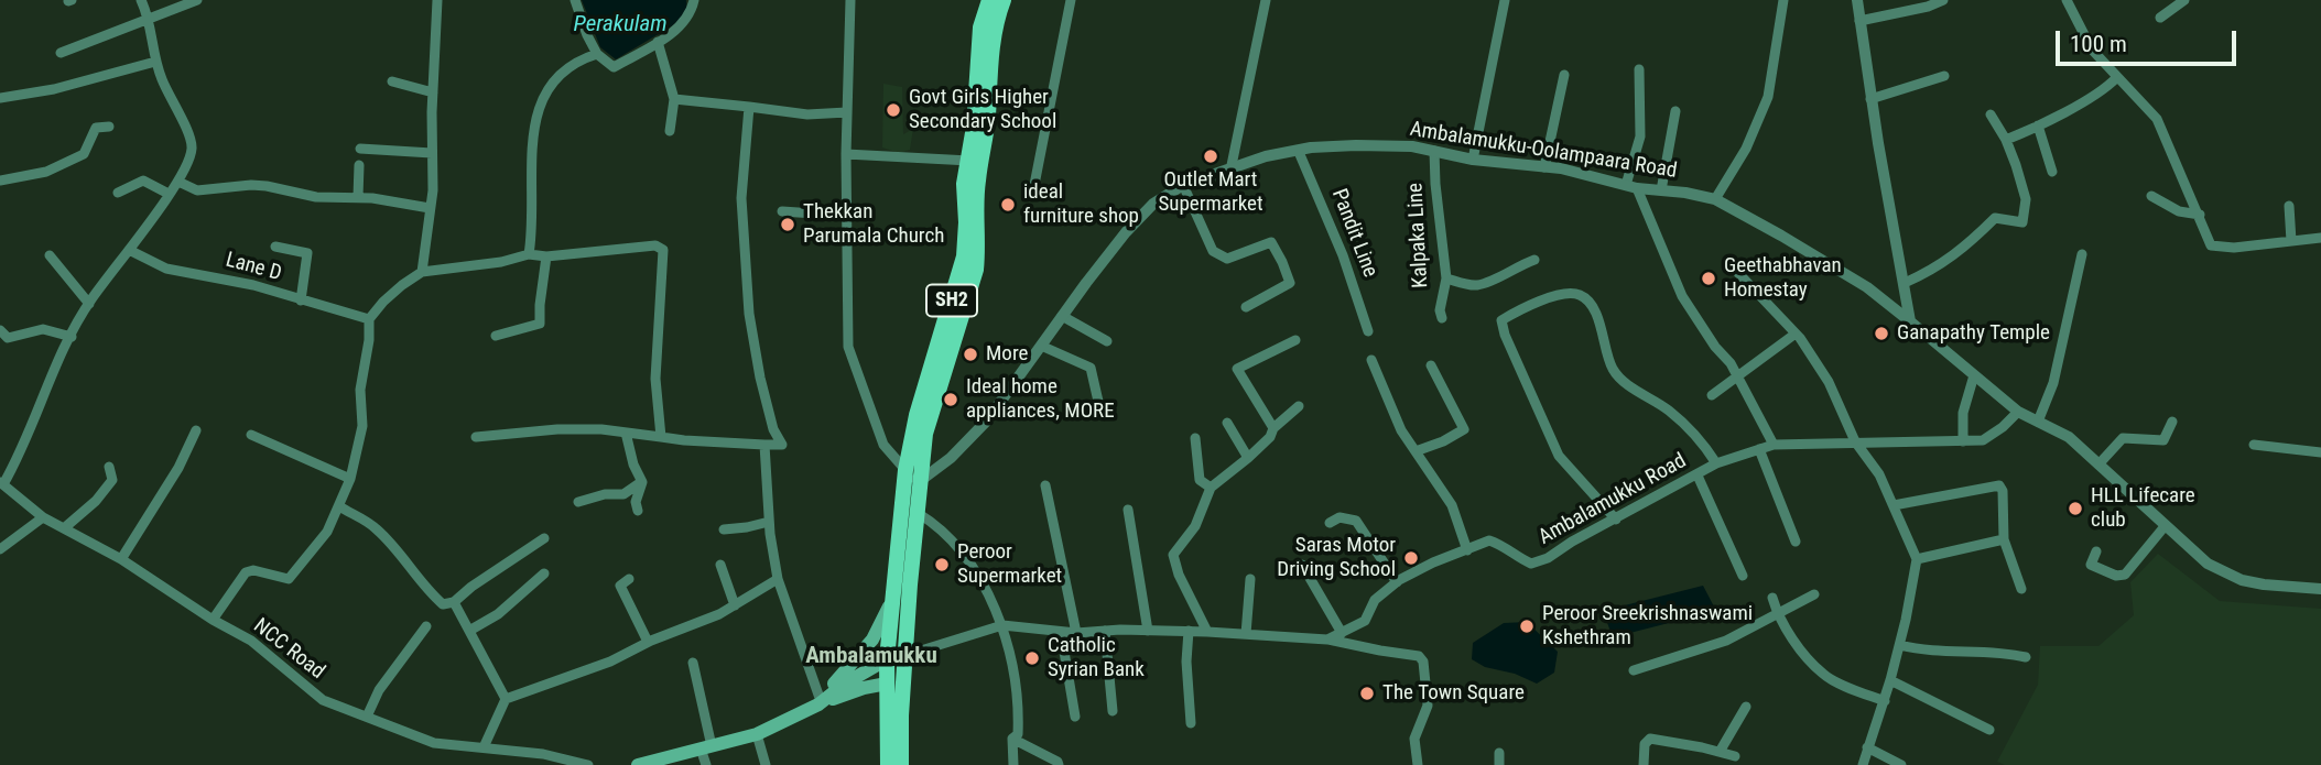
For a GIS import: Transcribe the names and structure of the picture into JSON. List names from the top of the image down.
{
  "streets": {
    "main road": ["SH2"],
    "street": [
      "Ambalamukku-Oolampaara Road",
      "Pandit Line",
      "Kalpaka Line",
      "Lane D",
      "Ambalamukku Road",
      "NCC Road"
    ]
  },
  "crossings": [
    ["Ambalamukku-Oolampaara Road", "Pandit Line"],
    ["Ambalamukku-Oolampaara Road", "Kalpaka Line"],
    ["Ambalamukku-Oolampaara Road", "SH2"],
    ["Ambalamukku-Oolampaara Road", "Ambalamukku Road"],
    ["SH2", "Ambalamukku Road"]
  ],
  "districts": ["Ambalamukku"],
  "water": ["Perakulam"],
  "places": [
    "Govt Girls Higher Secondary School",
    "Outlet Mart Supermarket",
    "ideal furniture shop",
    "Thekkan Parumala Church",
    "Geethabhavan Homestay",
    "Ganapathy Temple",
    "More",
    "Ideal home appliances, MORE",
    "HLL Lifecare club",
    "Saras Motor Driving School",
    "Peroor Supermarket",
    "Peroor Sreekrishnaswami Kshethram",
    "Catholic Syrian Bank",
    "The Town Square"
  ],
  "scale_bar": "100 m"
}
